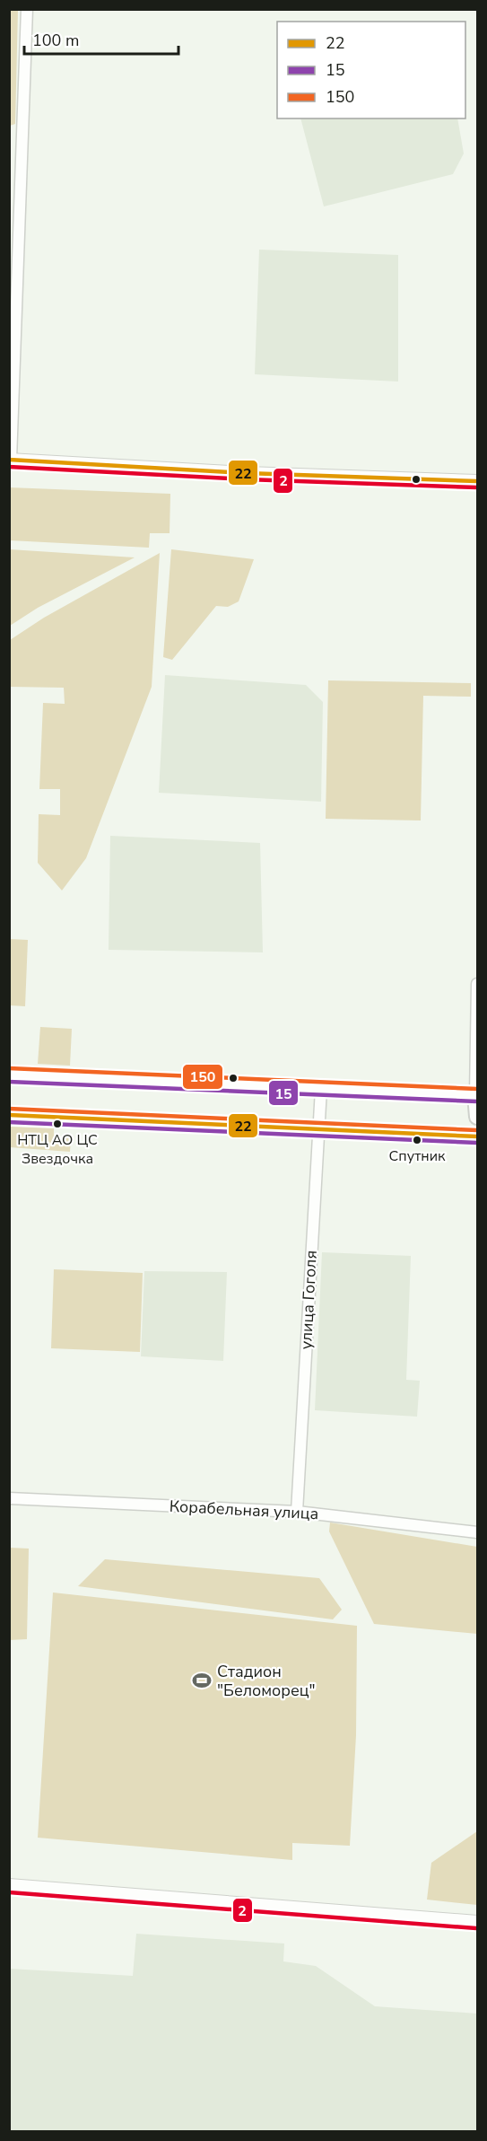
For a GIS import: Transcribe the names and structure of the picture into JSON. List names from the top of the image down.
{
  "streets": {
    "street": ["улица Гоголя", "Корабельная улица"]
  },
  "crossings": [
    ["улица Гоголя", "Корабельная улица"]
  ],
  "places": {
    "other": ["НТЦ АО ЦС Звездочка", "Спутник"],
    "sports": ["Стадион \"Беломорец\""]
  },
  "lines": [
    "transit line 22",
    "transit line 2",
    "transit line 150",
    "transit line 15"
  ],
  "legend": ["22", "15", "150"],
  "scale_bar": "100 m"
}
